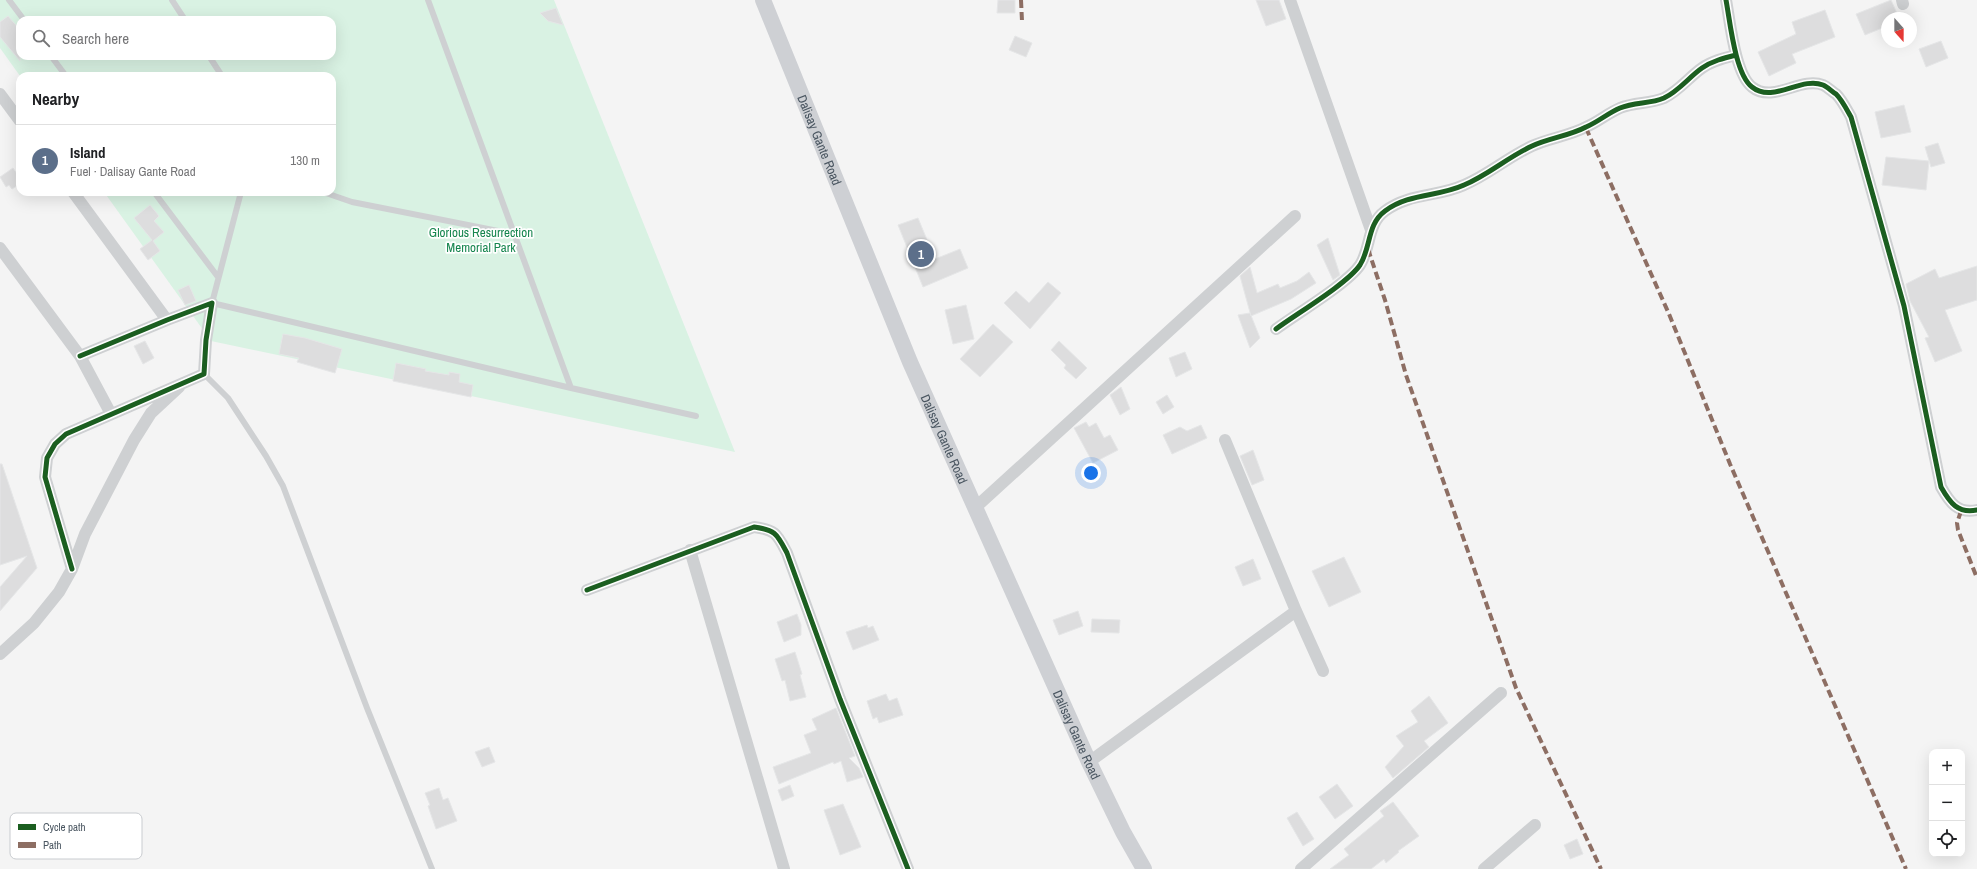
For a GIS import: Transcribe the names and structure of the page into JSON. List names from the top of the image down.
{
  "streets": {
    "main road": ["Dalisay Gante Road"]
  },
  "parks": ["Glorious Resurrection Memorial Park"],
  "legend": ["Cycle path", "Path"],
  "north": "bottom",
  "page": {
    "search": "Search here",
    "heading": "Nearby",
    "list": [
      {
        "mark": "1",
        "name": "Island",
        "note": "Fuel · Dalisay Gante Road",
        "value": "130 m"
      }
    ],
    "pins": "1",
    "map_buttons": ["+", "−"]
  }
}
